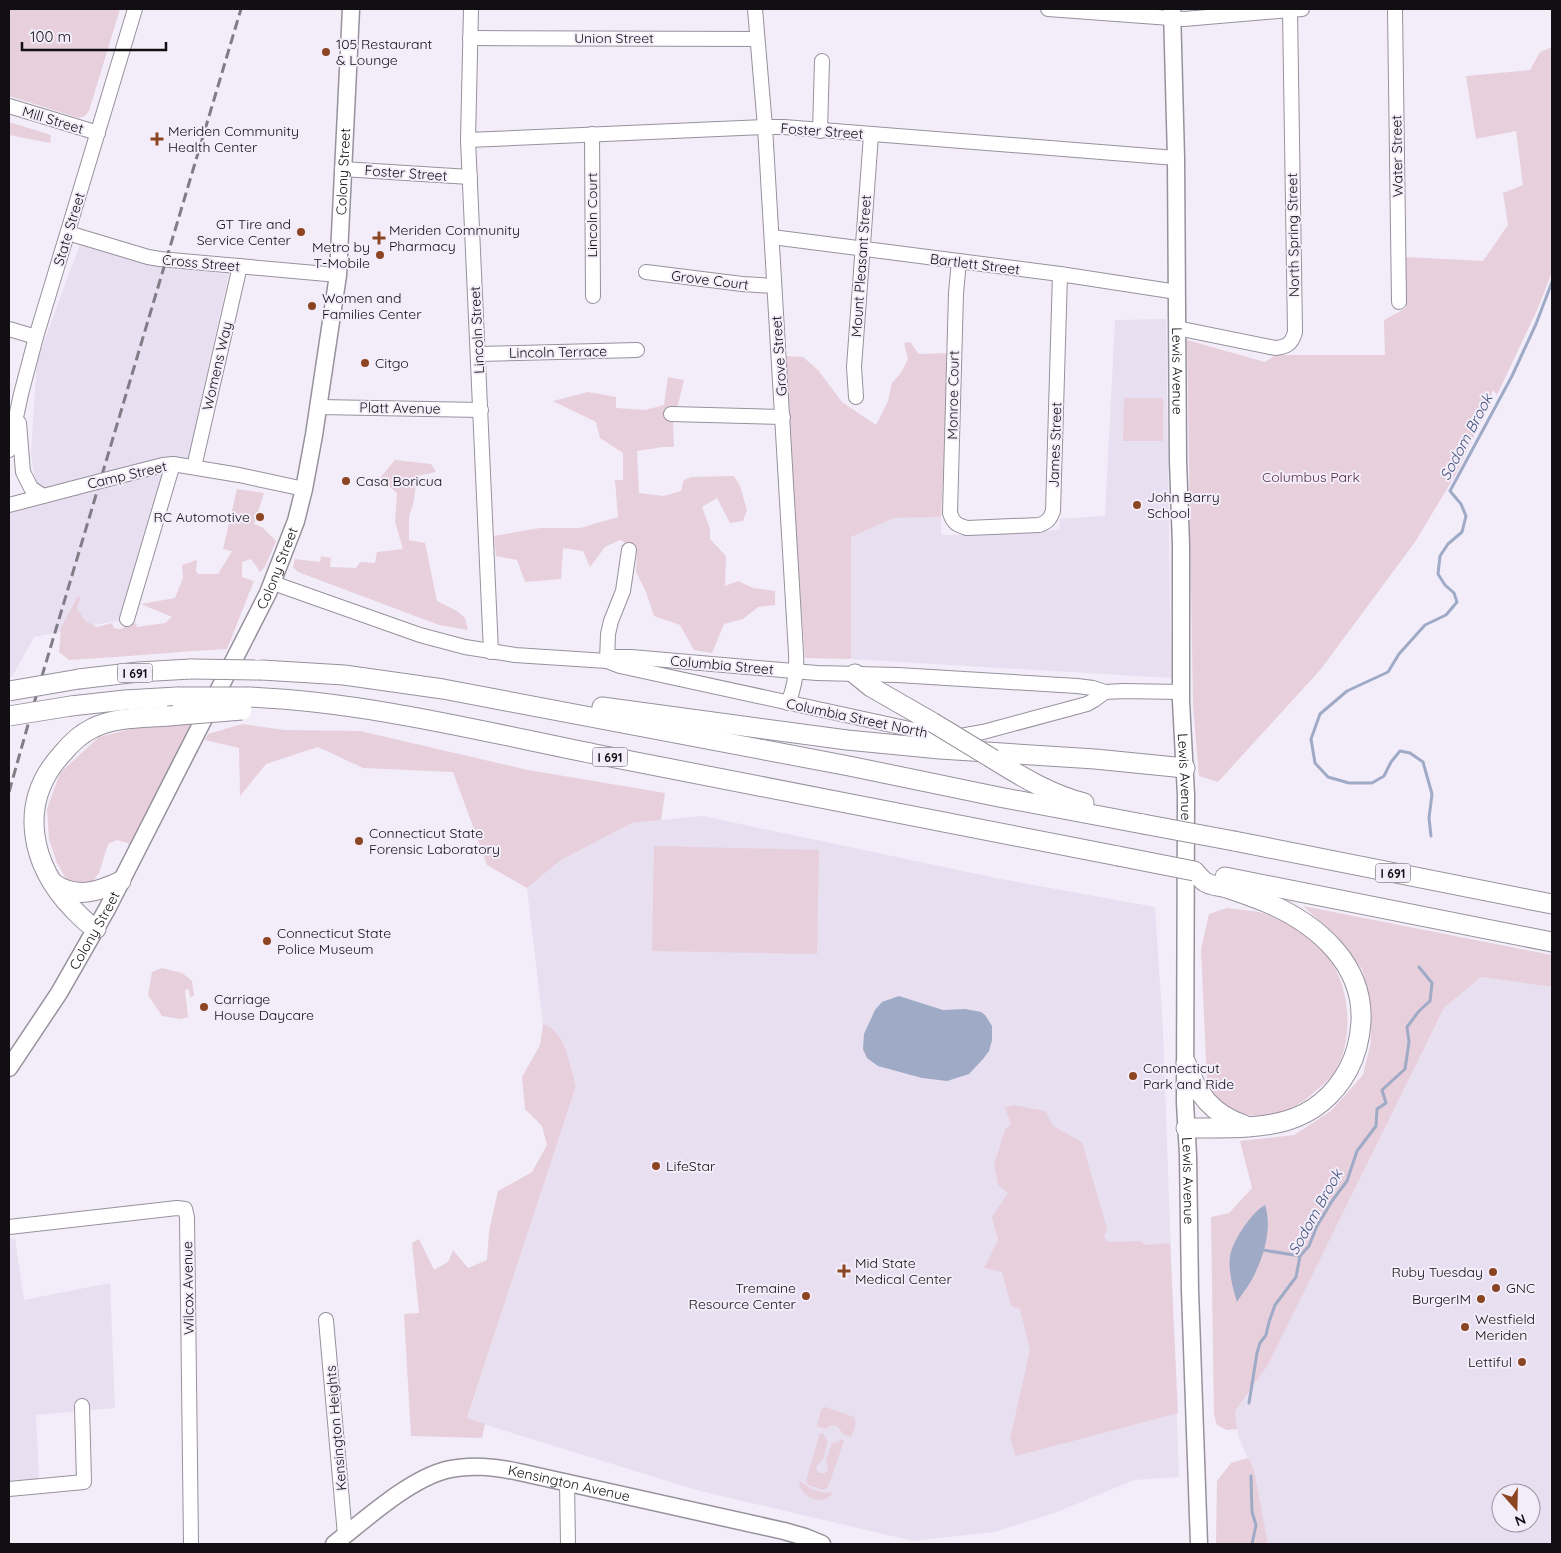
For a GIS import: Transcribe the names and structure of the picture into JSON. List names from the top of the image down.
{
  "streets": {
    "highway": ["I 691"],
    "main road": ["Colony Street", "Lewis Avenue", "Kensington Avenue"],
    "street": [
      "Union Street",
      "Mill Street",
      "Foster Street",
      "Water Street",
      "Lincoln Court",
      "State Street",
      "North Spring Street",
      "Cross Street",
      "Bartlett Street",
      "Mount Pleasant Street",
      "Grove Court",
      "Lincoln Street",
      "Lincoln Terrace",
      "Grove Street",
      "Womens Way",
      "Monroe Court",
      "Platt Avenue",
      "James Street",
      "Camp Street",
      "Columbia Street",
      "Columbia Street North",
      "Wilcox Avenue",
      "Kensington Heights"
    ]
  },
  "crossings": [
    ["Union Street", "Lincoln Street"],
    ["Union Street", "Grove Street"],
    ["Mill Street", "State Street"],
    ["Foster Street", "Colony Street"],
    ["Foster Street", "Lincoln Court"],
    ["Foster Street", "Mount Pleasant Street"],
    ["Foster Street", "Lincoln Street"],
    ["Foster Street", "Grove Street"],
    ["Foster Street", "Lewis Avenue"],
    ["Colony Street", "Cross Street"],
    ["Colony Street", "Platt Avenue"],
    ["Colony Street", "Camp Street"],
    ["Colony Street", "Columbia Street"],
    ["State Street", "Cross Street"],
    ["North Spring Street", "Lewis Avenue"],
    ["Cross Street", "Womens Way"],
    ["Bartlett Street", "Mount Pleasant Street"],
    ["Bartlett Street", "Grove Street"],
    ["Bartlett Street", "Lewis Avenue"],
    ["Bartlett Street", "Monroe Court"],
    ["Bartlett Street", "James Street"],
    ["Grove Court", "Grove Street"],
    ["Lincoln Street", "Lincoln Terrace"],
    ["Lincoln Street", "Platt Avenue"],
    ["Lincoln Street", "Columbia Street"],
    ["Grove Street", "Columbia Street"],
    ["Grove Street", "Columbia Street North"],
    ["Womens Way", "Camp Street"],
    ["Lewis Avenue", "Columbia Street"],
    ["Monroe Court", "James Street"],
    ["Columbia Street", "Columbia Street North"],
    ["Kensington Heights", "Kensington Avenue"]
  ],
  "water": ["Sodom Brook"],
  "parks": ["Columbus Park"],
  "places": {
    "other": [
      "105 Restaurant & Lounge",
      "GT Tire and Service Center",
      "Metro by T-Mobile",
      "Women and Families Center",
      "Citgo",
      "Casa Boricua",
      "John Barry School",
      "RC Automotive",
      "Connecticut State Forensic Laboratory",
      "Connecticut State Police Museum",
      "Carriage House Daycare",
      "Connecticut Park and Ride",
      "LifeStar",
      "Ruby Tuesday",
      "GNC",
      "Tremaine Resource Center",
      "BurgerIM",
      "Westfield Meriden",
      "Lettiful"
    ],
    "health": ["Meriden Community Health Center", "Meriden Community Pharmacy", "Mid State Medical Center"]
  },
  "scale_bar": "100 m",
  "north": "bottom"
}
